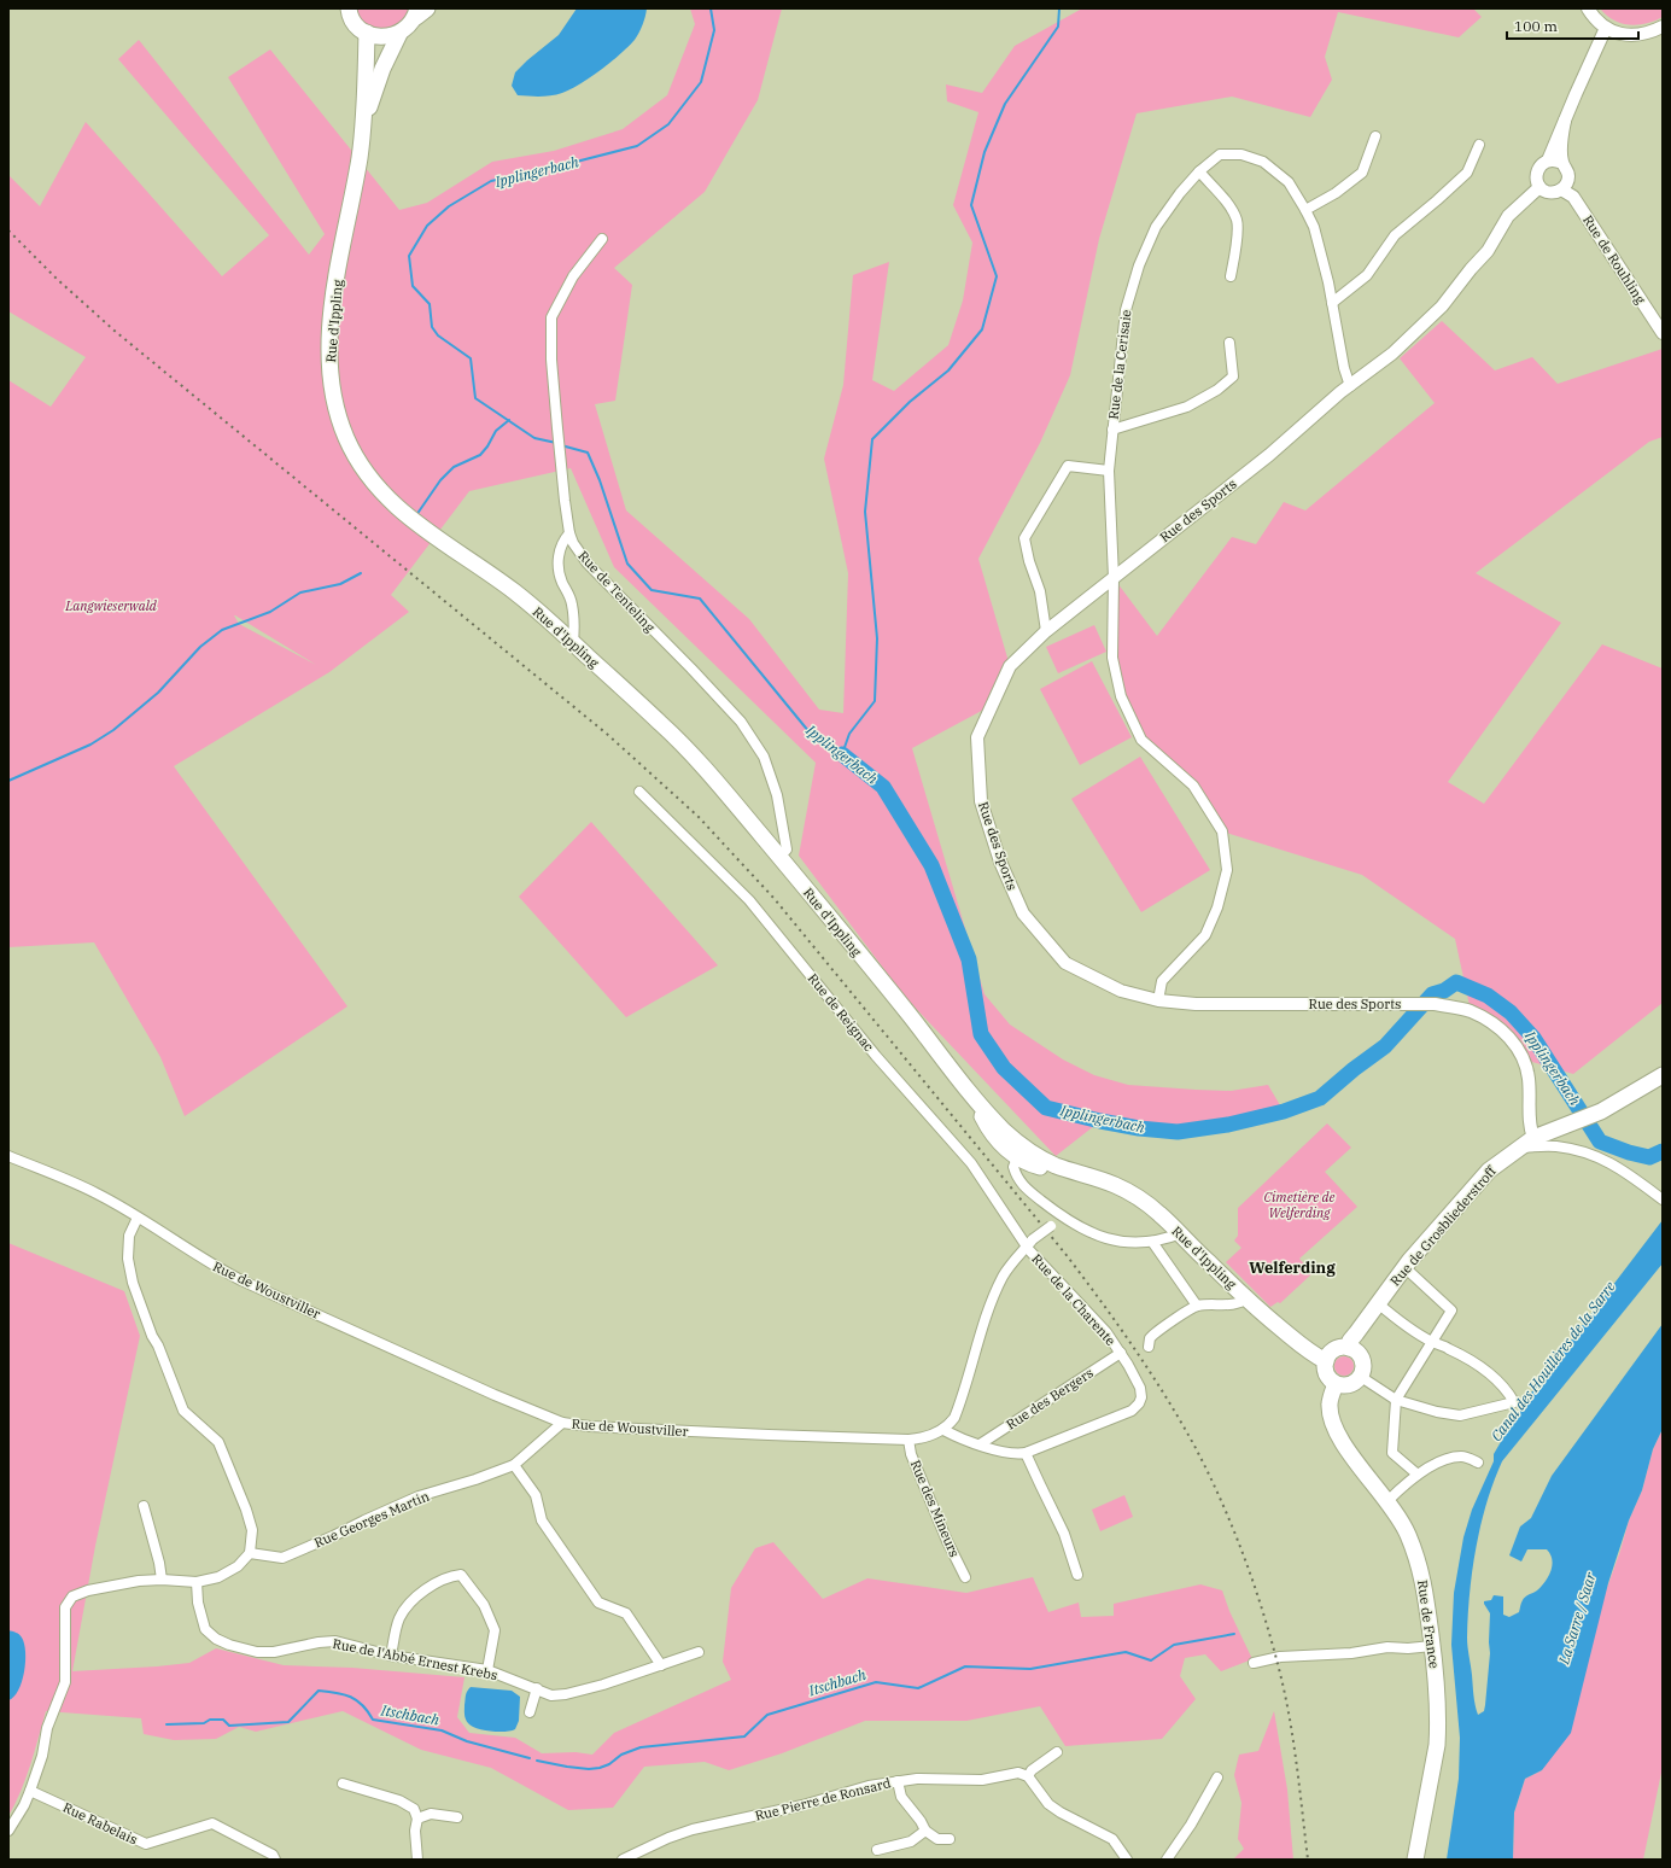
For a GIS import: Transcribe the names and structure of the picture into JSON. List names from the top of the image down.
{
  "streets": {
    "main road": ["Rue d'Ippling", "Rue de Grosbliederstroff", "Rue de France"],
    "street": [
      "Rue de Rouhling",
      "Rue de la Cerisaie",
      "Rue des Sports",
      "Rue de Tenteling",
      "Rue de Reignac",
      "Rue de Woustviller",
      "Rue de la Charente",
      "Rue des Bergers",
      "Rue des Mineurs",
      "Rue Georges Martin",
      "Rue de l'Abbé Ernest Krebs",
      "Rue Pierre de Ronsard",
      "Rue Rabelais"
    ]
  },
  "crossings": [
    ["Rue de Rouhling", "Rue des Sports"],
    ["Rue d'Ippling", "Rue de Tenteling"],
    ["Rue d'Ippling", "Rue de Grosbliederstroff"],
    ["Rue d'Ippling", "Rue de France"],
    ["Rue de la Cerisaie", "Rue des Sports"],
    ["Rue des Sports", "Rue de Grosbliederstroff"],
    ["Rue de Reignac", "Rue de la Charente"],
    ["Rue de Grosbliederstroff", "Rue de France"],
    ["Rue de Woustviller", "Rue des Mineurs"],
    ["Rue de Woustviller", "Rue Georges Martin"],
    ["Rue de la Charente", "Rue des Bergers"]
  ],
  "districts": ["Welferding"],
  "water": [
    "Ipplingerbach",
    "Canal des Houillères de la Sarre",
    "La Sarre / Saar",
    "Itschbach"
  ],
  "parks": ["Langwieserwald", "Cimetière de Welferding"],
  "scale_bar": "100 m"
}
